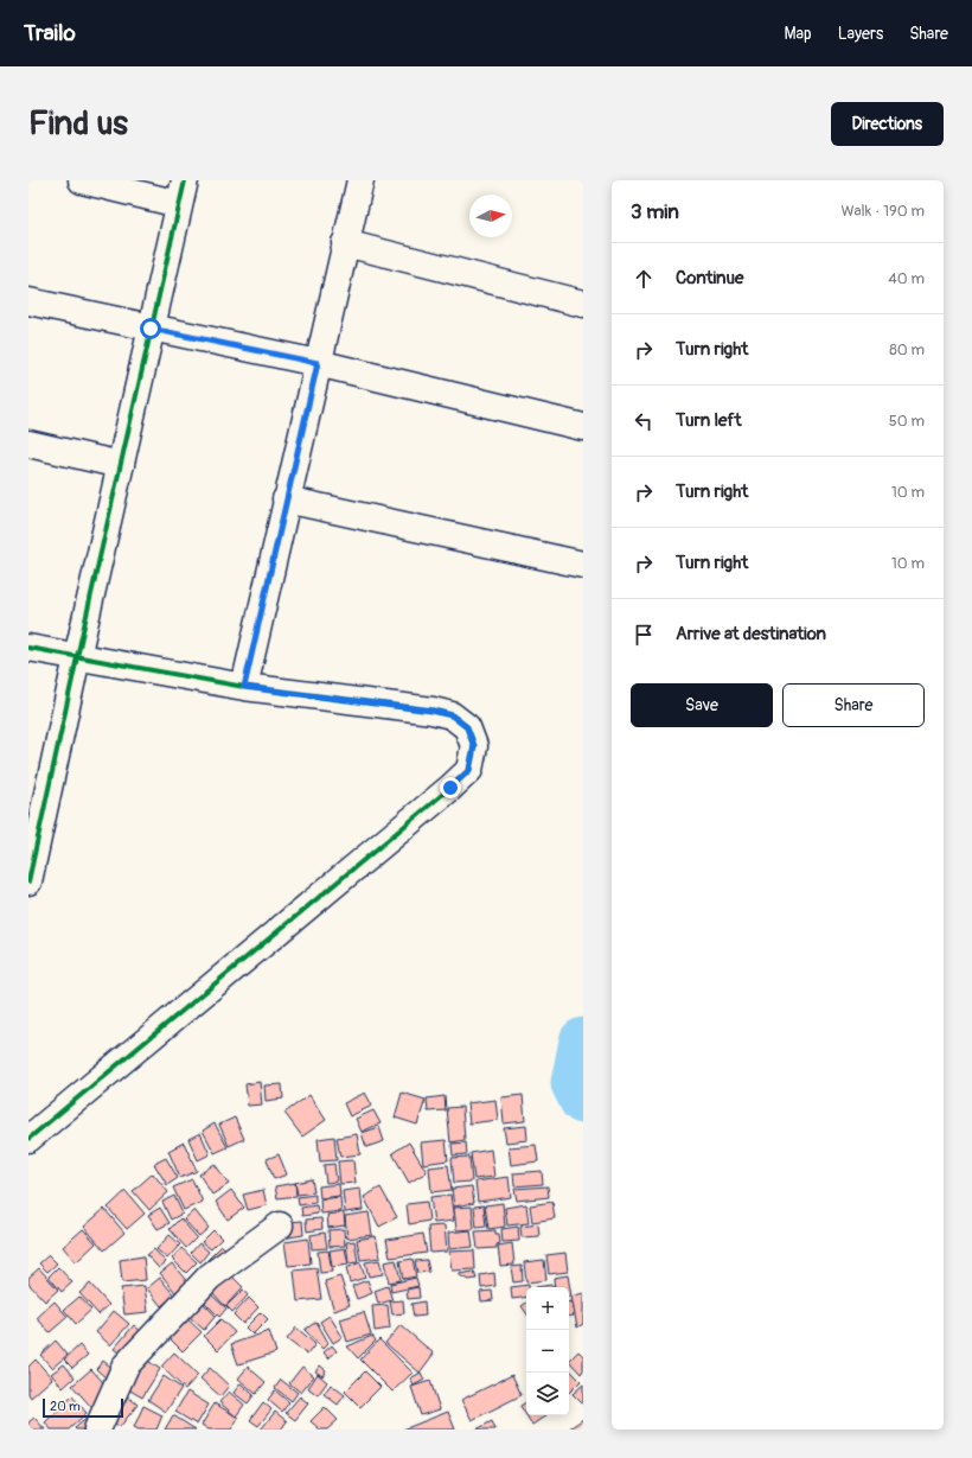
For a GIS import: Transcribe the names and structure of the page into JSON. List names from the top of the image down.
{
  "scale_bar": "20 m",
  "north": "right",
  "page": {
    "header": "Trailo",
    "nav": ["Map", "Layers", "Share"],
    "buttons": [
      "Directions",
      ["Save", "Share"]
    ],
    "title": "Find us",
    "heading": ["3 min", "Walk · 190 m"],
    "list": [
      ["Continue", "40 m"],
      ["Turn right", "80 m"],
      ["Turn left", "50 m"],
      ["Turn right", "10 m"],
      ["Turn right", "10 m"],
      "Arrive at destination"
    ],
    "map_buttons": ["+", "−"],
    "scale": "20 m"
  }
}
